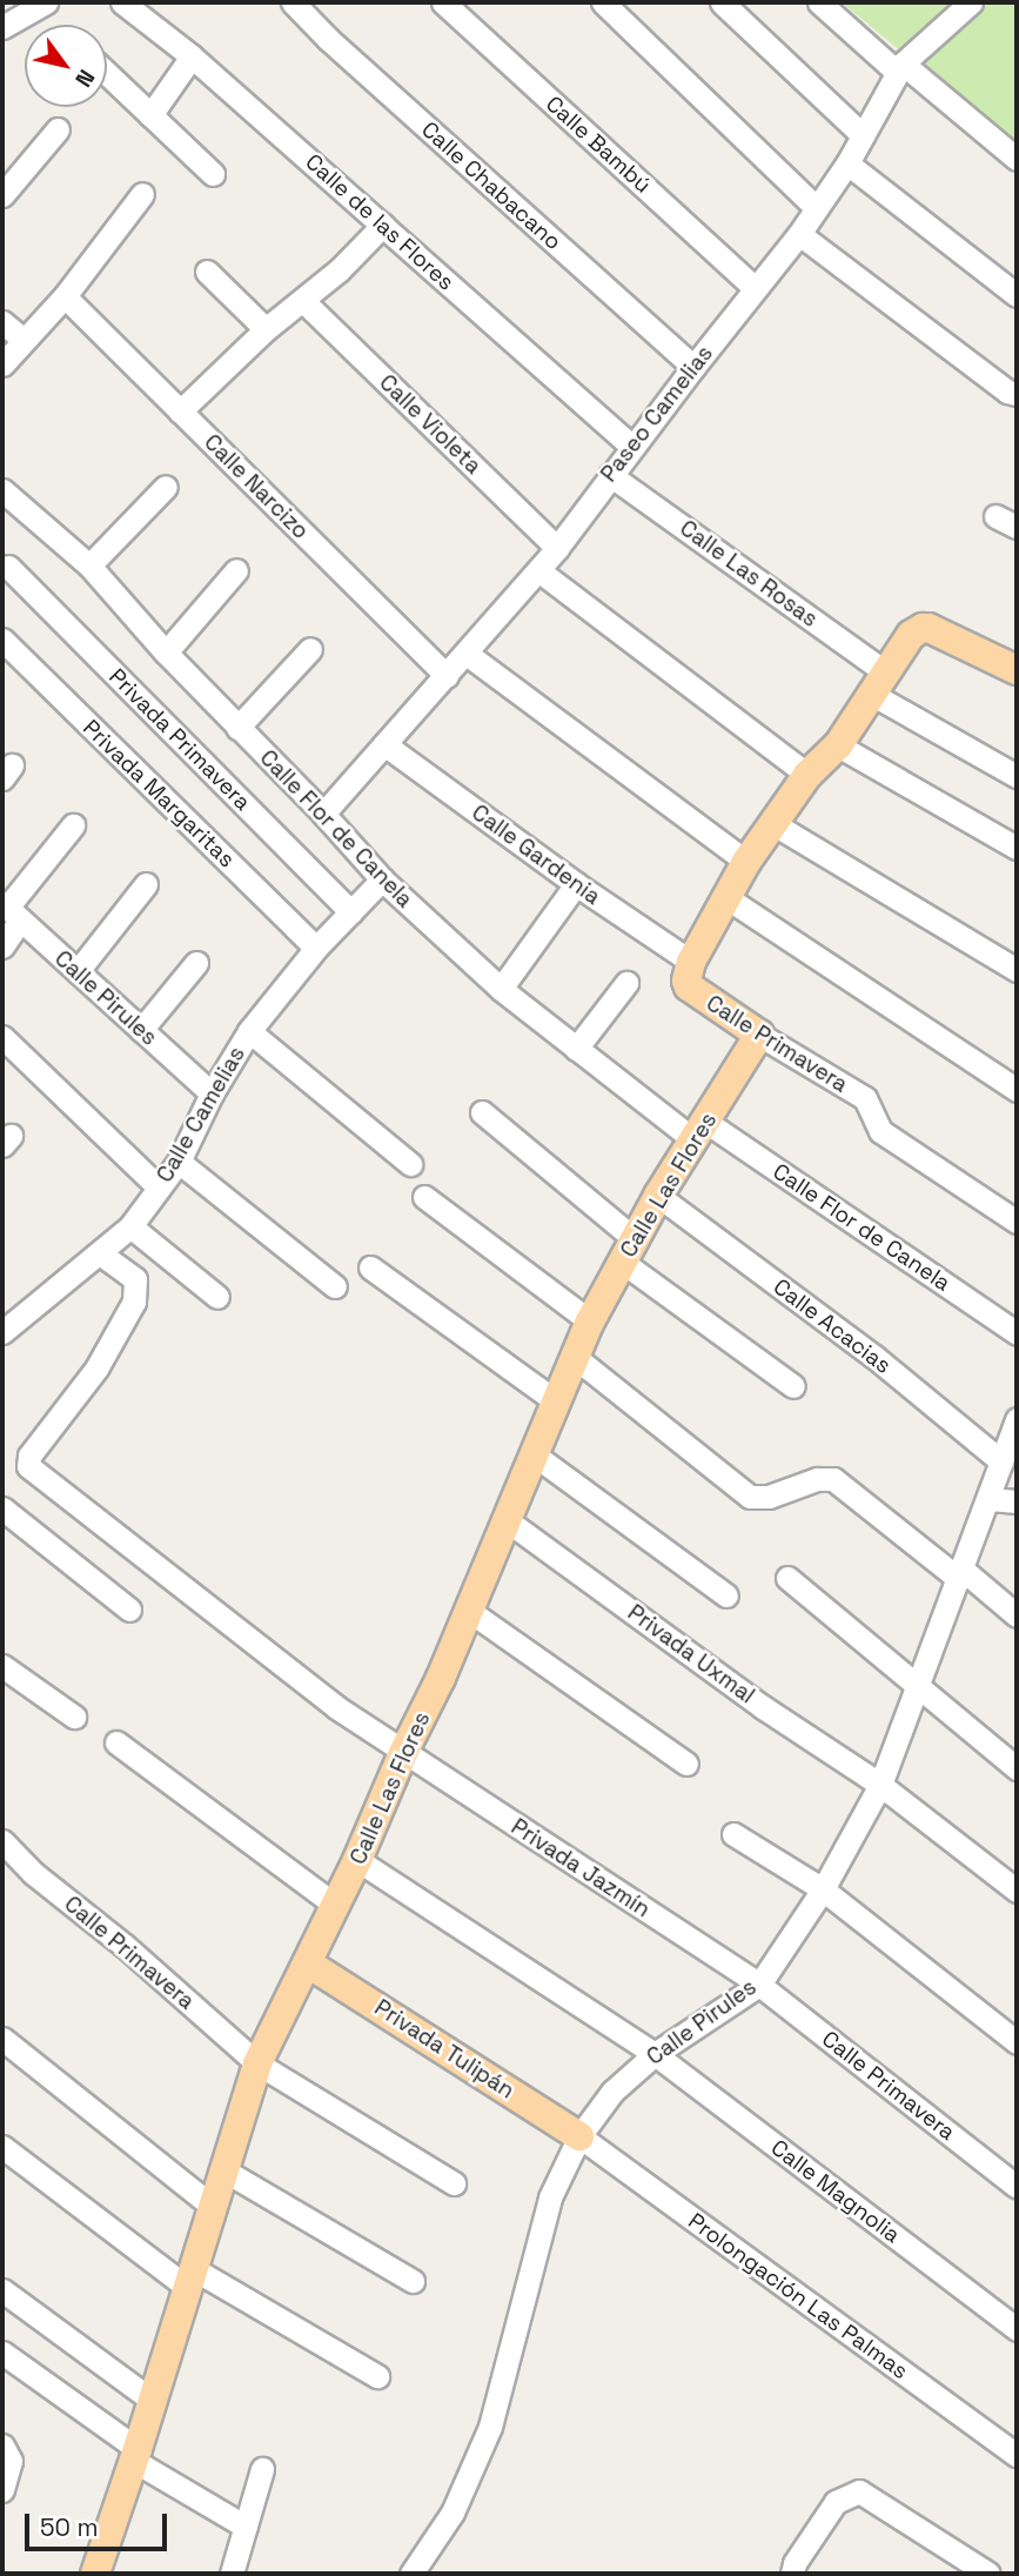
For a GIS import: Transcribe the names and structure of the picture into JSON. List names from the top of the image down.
{
  "streets": {
    "main road": ["Calle Primavera", "Calle Las Flores", "Privada Tulipán"],
    "street": [
      "Calle Bambú",
      "Calle Chabacano",
      "Calle de las Flores",
      "Paseo Camelias",
      "Calle Violeta",
      "Calle Narcizo",
      "Calle Las Rosas",
      "Privada Primavera",
      "Privada Margaritas",
      "Calle Flor de Canela",
      "Calle Gardenia",
      "Calle Pirules",
      "Calle Camelias",
      "Calle Acacias",
      "Privada Uxmal",
      "Privada Jazmín",
      "Calle Magnolia",
      "Prolongación Las Palmas"
    ]
  },
  "crossings": [
    ["Calle Bambú", "Paseo Camelias"],
    ["Calle Chabacano", "Paseo Camelias"],
    ["Calle de las Flores", "Paseo Camelias"],
    ["Paseo Camelias", "Calle Violeta"],
    ["Paseo Camelias", "Calle Narcizo"],
    ["Paseo Camelias", "Calle Las Rosas"],
    ["Paseo Camelias", "Calle Flor de Canela"],
    ["Paseo Camelias", "Calle Gardenia"],
    ["Privada Primavera", "Calle Camelias"],
    ["Privada Margaritas", "Calle Camelias"],
    ["Calle Flor de Canela", "Calle Camelias"],
    ["Calle Flor de Canela", "Calle Las Flores"],
    ["Calle Gardenia", "Calle Primavera"],
    ["Calle Pirules", "Calle Primavera"],
    ["Calle Pirules", "Calle Camelias"],
    ["Calle Pirules", "Calle Acacias"],
    ["Calle Pirules", "Privada Uxmal"],
    ["Calle Pirules", "Privada Jazmín"],
    ["Calle Pirules", "Privada Tulipán"],
    ["Calle Pirules", "Calle Magnolia"],
    ["Calle Pirules", "Prolongación Las Palmas"],
    ["Calle Primavera", "Calle Las Flores"],
    ["Calle Primavera", "Privada Jazmín"],
    ["Calle Camelias", "Privada Jazmín"],
    ["Calle Las Flores", "Calle Acacias"],
    ["Calle Las Flores", "Privada Uxmal"],
    ["Calle Las Flores", "Privada Jazmín"],
    ["Calle Las Flores", "Privada Tulipán"],
    ["Calle Las Flores", "Calle Magnolia"],
    ["Privada Tulipán", "Prolongación Las Palmas"]
  ],
  "scale_bar": "50 m",
  "north": "bottom right"
}
